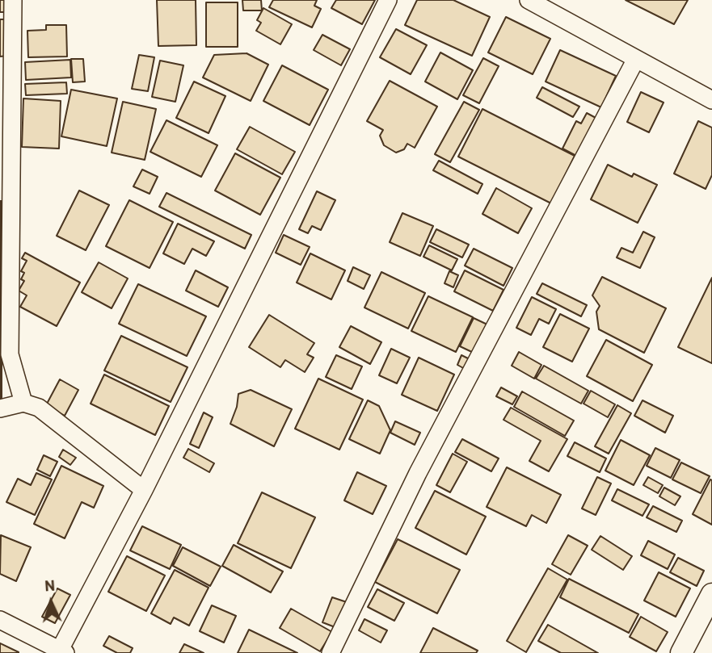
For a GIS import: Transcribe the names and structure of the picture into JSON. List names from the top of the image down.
{
  "north": "top"
}
